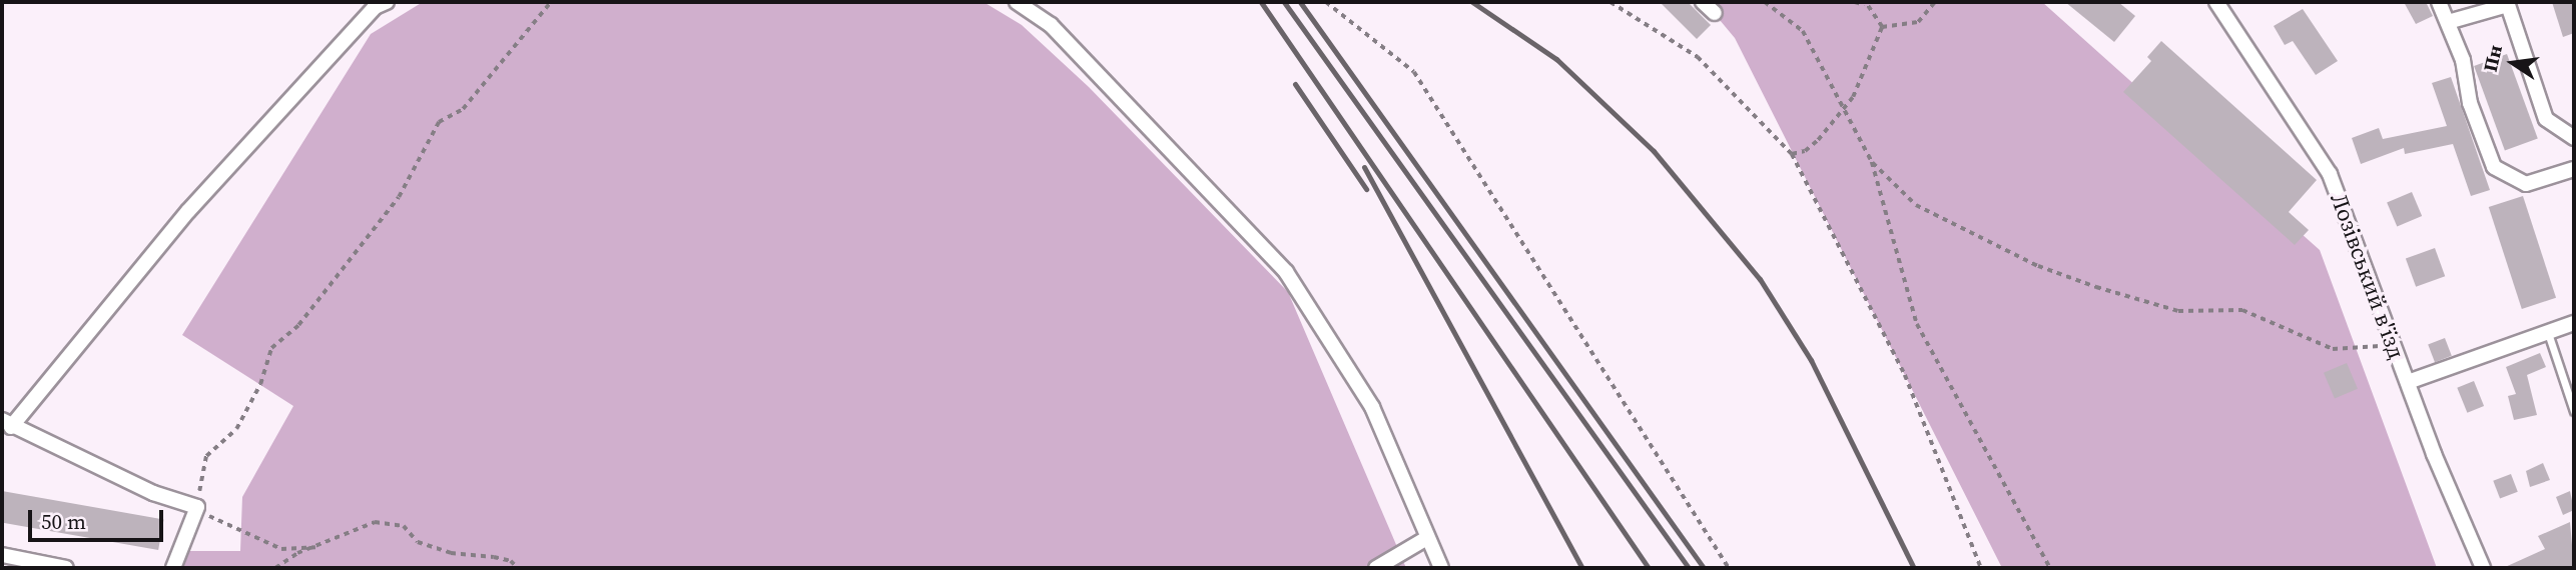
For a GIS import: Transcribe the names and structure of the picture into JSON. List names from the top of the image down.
{
  "streets": {
    "street": ["Лозівський в'їзд"]
  },
  "scale_bar": "50 m",
  "north": "left"
}
